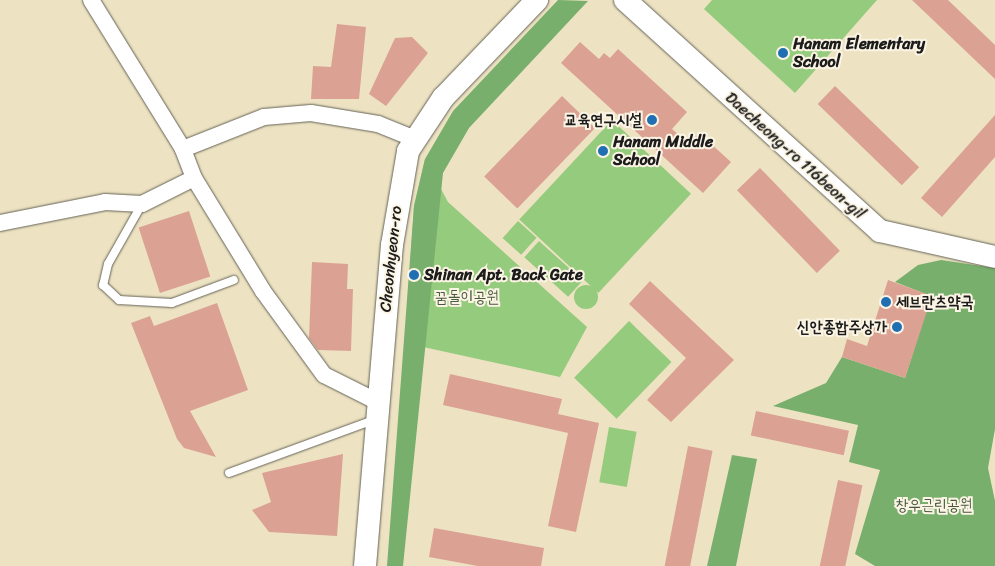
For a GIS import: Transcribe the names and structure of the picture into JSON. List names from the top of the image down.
{
  "streets": {
    "main road": ["Daecheong-ro 116beon-gil", "Cheonhyeon-ro"]
  },
  "parks": ["꿈돌이공원", "창우근린공원"],
  "places": [
    "Hanam Elementary School",
    "교육연구시설",
    "Hanam Middle School",
    "Shinan Apt. Back Gate",
    "세브란츠약국",
    "신안종합주상가"
  ]
}
